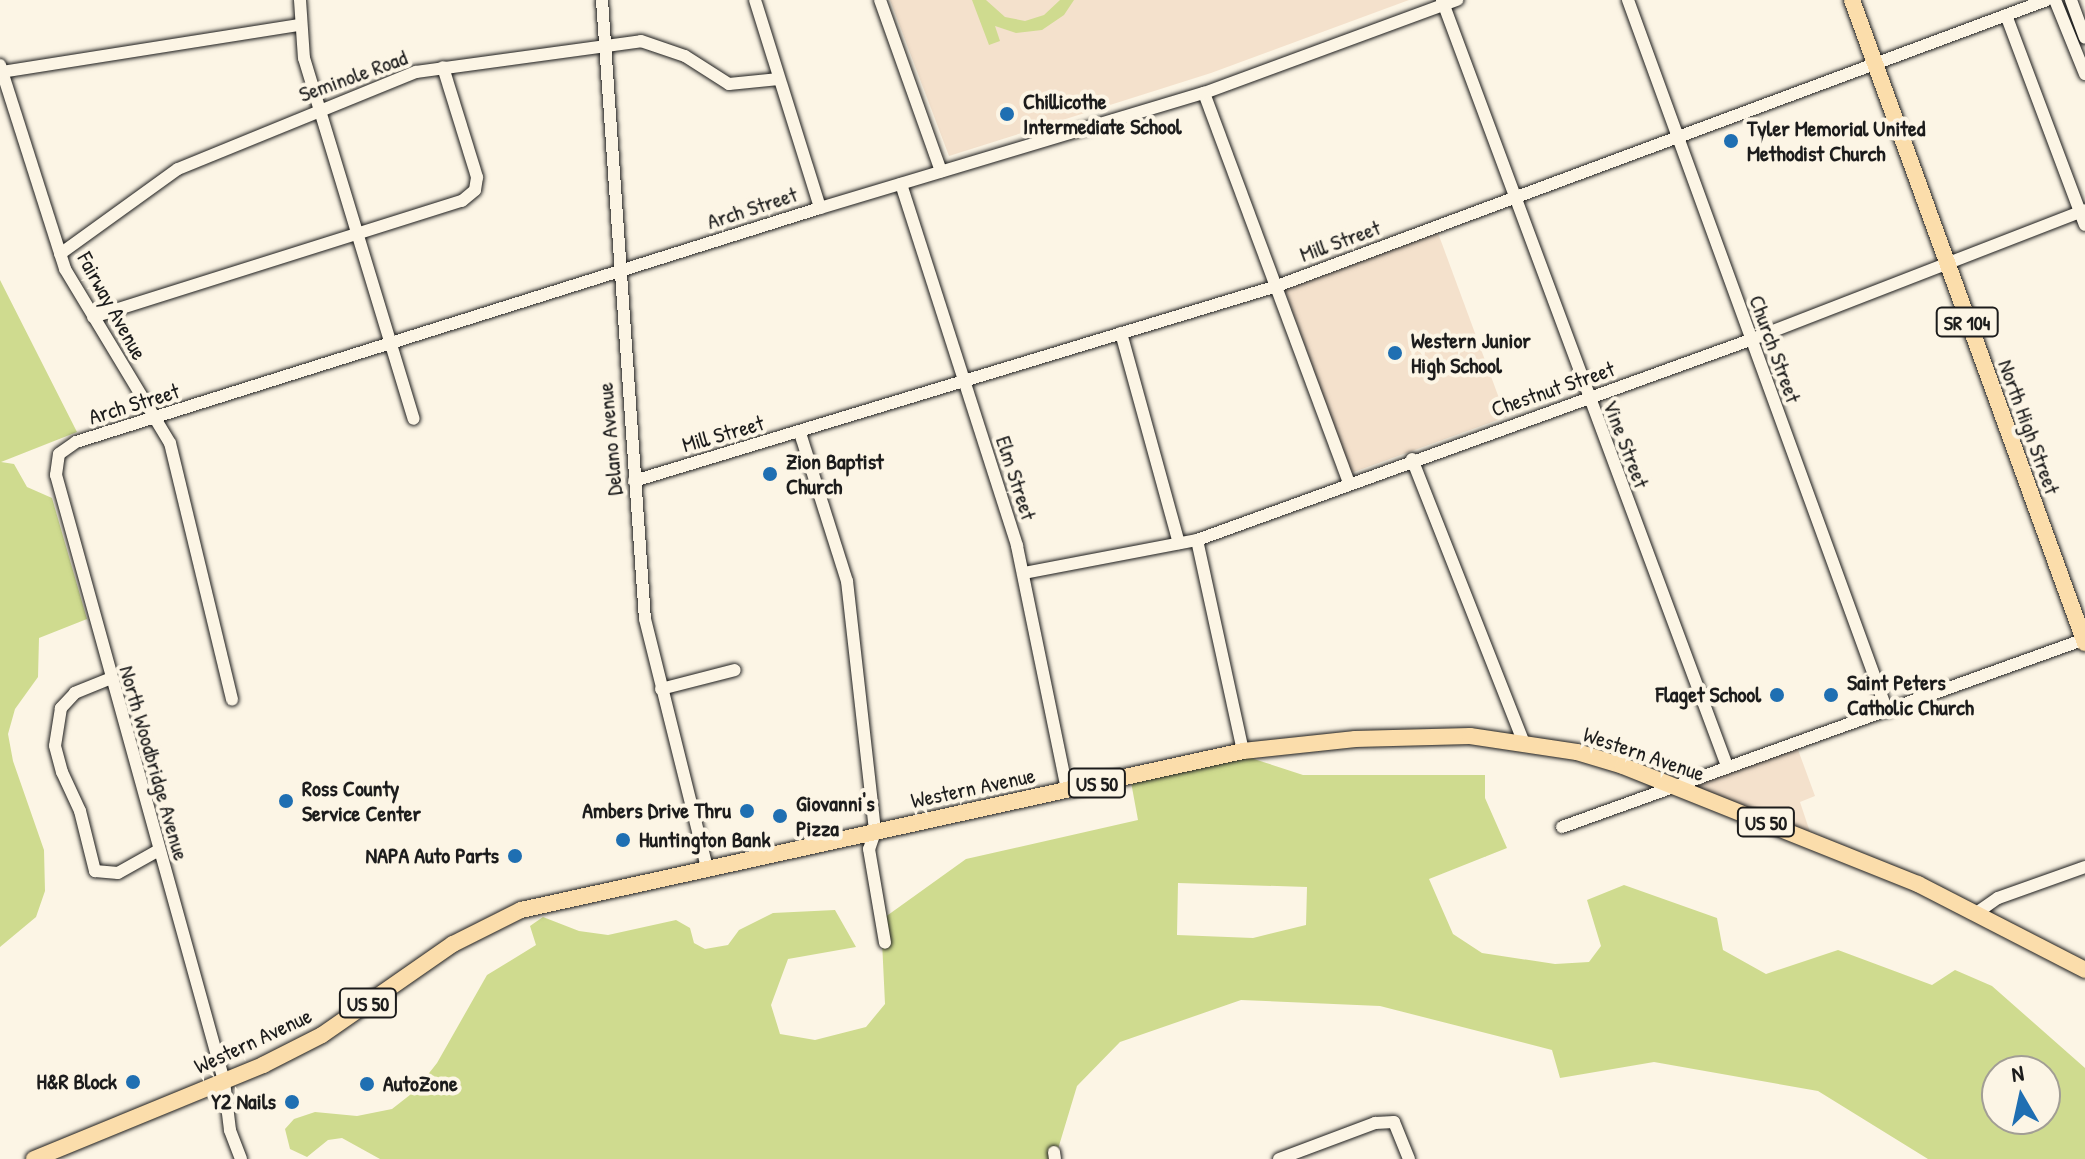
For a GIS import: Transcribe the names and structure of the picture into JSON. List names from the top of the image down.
{
  "streets": {
    "main road": [
      "SR 104",
      "North High Street",
      "Western Avenue",
      "US 50"
    ],
    "street": [
      "Seminole Road",
      "Arch Street",
      "Mill Street",
      "Fairway Avenue",
      "Church Street",
      "Chestnut Street",
      "Delano Avenue",
      "Vine Street",
      "Elm Street",
      "North Woodbridge Avenue"
    ]
  },
  "crossings": [
    ["Seminole Road", "Fairway Avenue"],
    ["Seminole Road", "Delano Avenue"],
    ["Arch Street", "Fairway Avenue"],
    ["Arch Street", "Delano Avenue"],
    ["Arch Street", "Vine Street"],
    ["Arch Street", "Elm Street"],
    ["Arch Street", "North Woodbridge Avenue"],
    ["Mill Street", "Church Street"],
    ["Mill Street", "North High Street"],
    ["Mill Street", "Delano Avenue"],
    ["Mill Street", "Vine Street"],
    ["Mill Street", "Elm Street"],
    ["Church Street", "Chestnut Street"],
    ["Chestnut Street", "North High Street"],
    ["Chestnut Street", "Vine Street"],
    ["Chestnut Street", "Elm Street"],
    ["Delano Avenue", "Western Avenue"],
    ["Elm Street", "Western Avenue"],
    ["Western Avenue", "North Woodbridge Avenue"]
  ],
  "places": [
    "Chillicothe Intermediate School",
    "Tyler Memorial United Methodist Church",
    "Western Junior High School",
    "Zion Baptist Church",
    "Flaget School",
    "Saint Peters Catholic Church",
    "Ross County Service Center",
    "Ambers Drive Thru",
    "Giovanni's Pizza",
    "Huntington Bank",
    "NAPA Auto Parts",
    "H&R Block",
    "AutoZone",
    "Y2 Nails"
  ],
  "north": "top"
}
